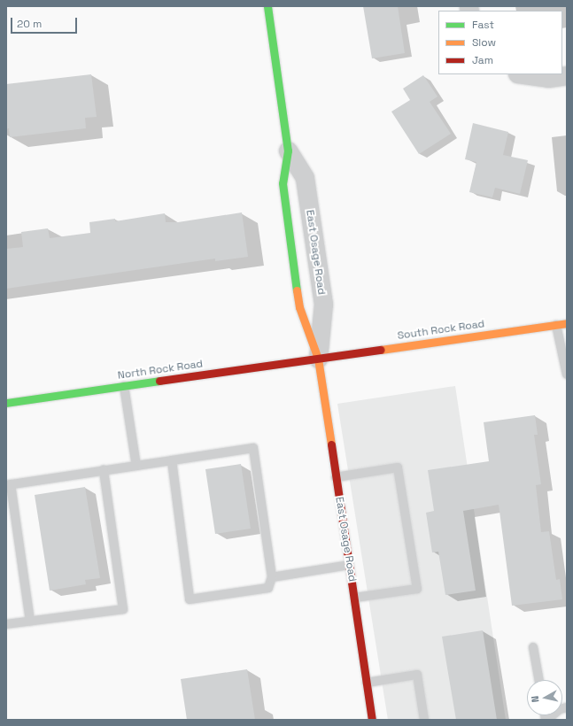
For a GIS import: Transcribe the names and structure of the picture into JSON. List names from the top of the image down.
{
  "streets": {
    "street": ["East Osage Road", "South Rock Road", "North Rock Road"]
  },
  "crossings": [
    ["East Osage Road", "South Rock Road"],
    ["East Osage Road", "North Rock Road"],
    ["South Rock Road", "North Rock Road"]
  ],
  "legend": ["Fast", "Slow", "Jam"],
  "scale_bar": "20 m",
  "north": "left"
}
